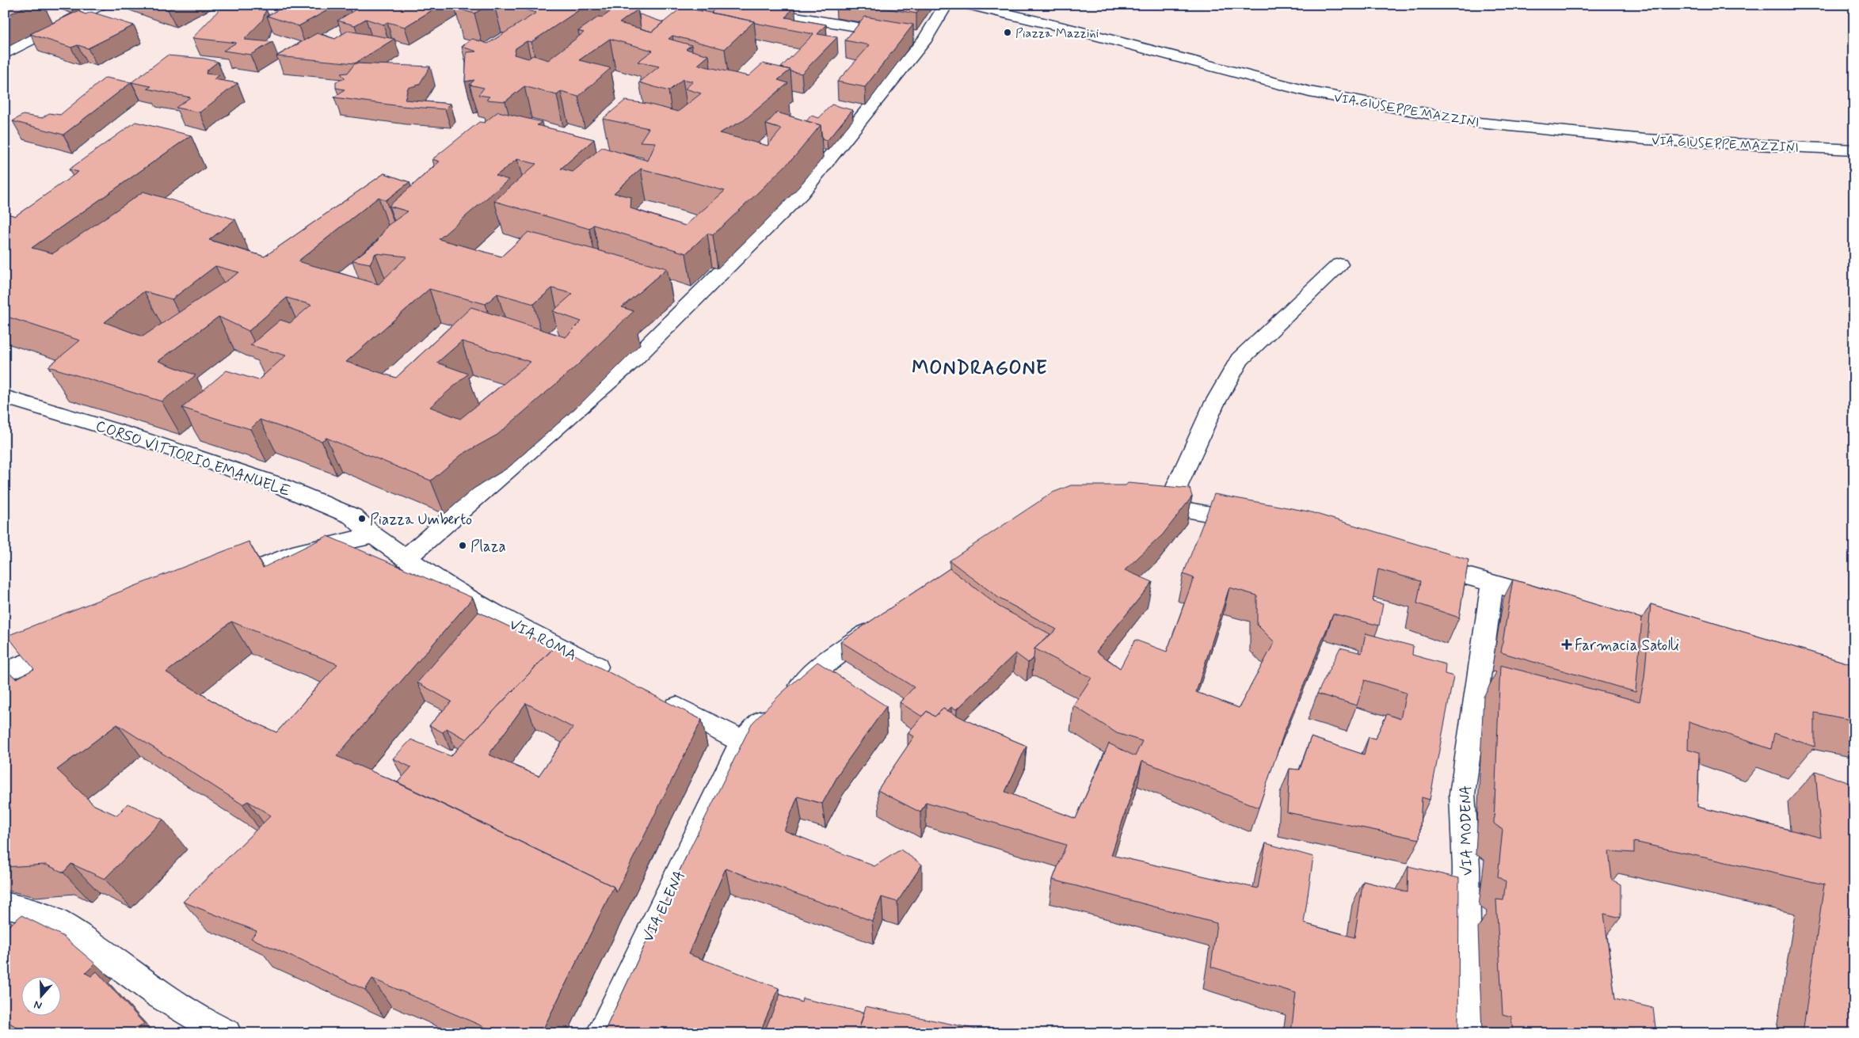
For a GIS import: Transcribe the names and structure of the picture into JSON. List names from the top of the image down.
{
  "streets": {
    "street": [
      "VIA GIUSEPPE MAZZINI",
      "CORSO VITTORIO EMANUELE",
      "VIA ROMA",
      "VIA MODENA",
      "VIA ELENA"
    ]
  },
  "crossings": [
    ["CORSO VITTORIO EMANUELE", "VIA ROMA"]
  ],
  "districts": ["MONDRAGONE"],
  "places": {
    "other": ["Piazza Mazzini", "Piazza Umberto", "Plaza"],
    "health": ["Farmacia Satolli"]
  },
  "north": "bottom"
}
